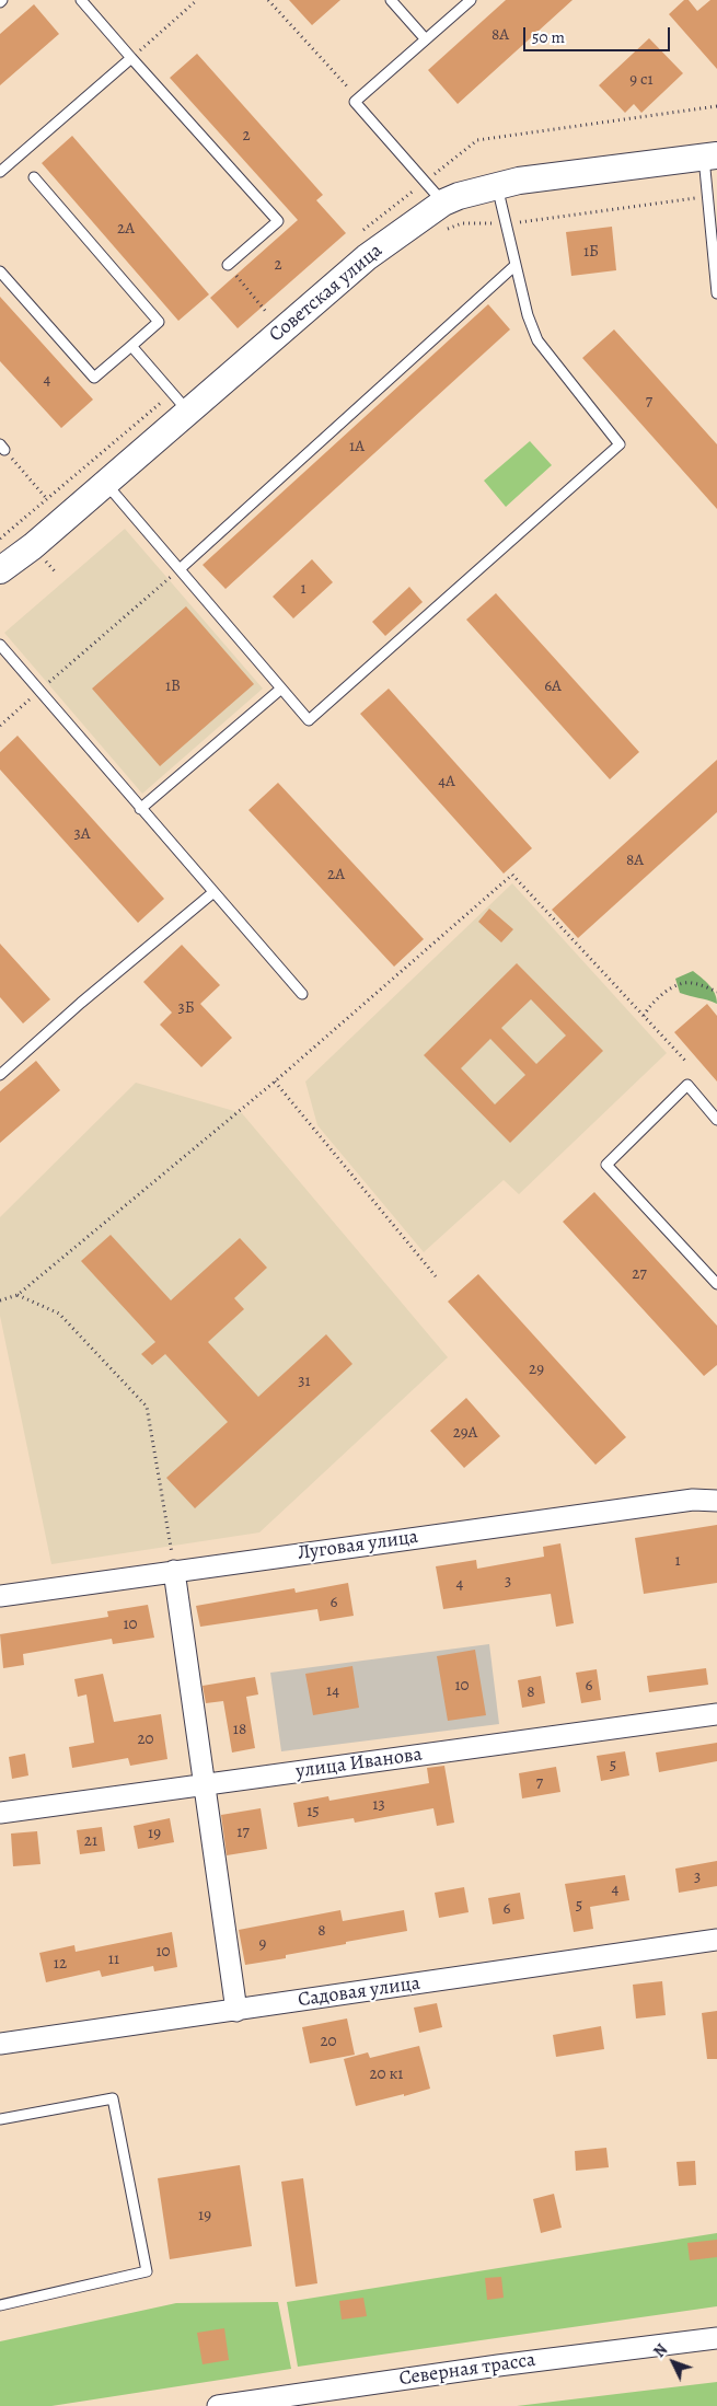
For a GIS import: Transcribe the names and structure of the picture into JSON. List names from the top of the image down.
{
  "streets": {
    "street": [
      "Советская улица",
      "Луговая улица",
      "улица Иванова",
      "Садовая улица",
      "Северная трасса"
    ]
  },
  "house_numbers": [
    "8А",
    "9 с1",
    "2",
    "2А",
    "1Б",
    "2",
    "4",
    "7",
    "1А",
    "1",
    "1В",
    "6А",
    "4А",
    "3А",
    "8А",
    "2А",
    "3Б",
    "27",
    "29",
    "31",
    "29А",
    "1",
    "3",
    "4",
    "6",
    "10",
    "10",
    "6",
    "14",
    "8",
    "18",
    "20",
    "5",
    "7",
    "13",
    "15",
    "17",
    "19",
    "21",
    "3",
    "4",
    "5",
    "6",
    "8",
    "9",
    "10",
    "11",
    "12",
    "20",
    "20 к1",
    "19"
  ],
  "scale_bar": "50 m",
  "north": "top left"
}
